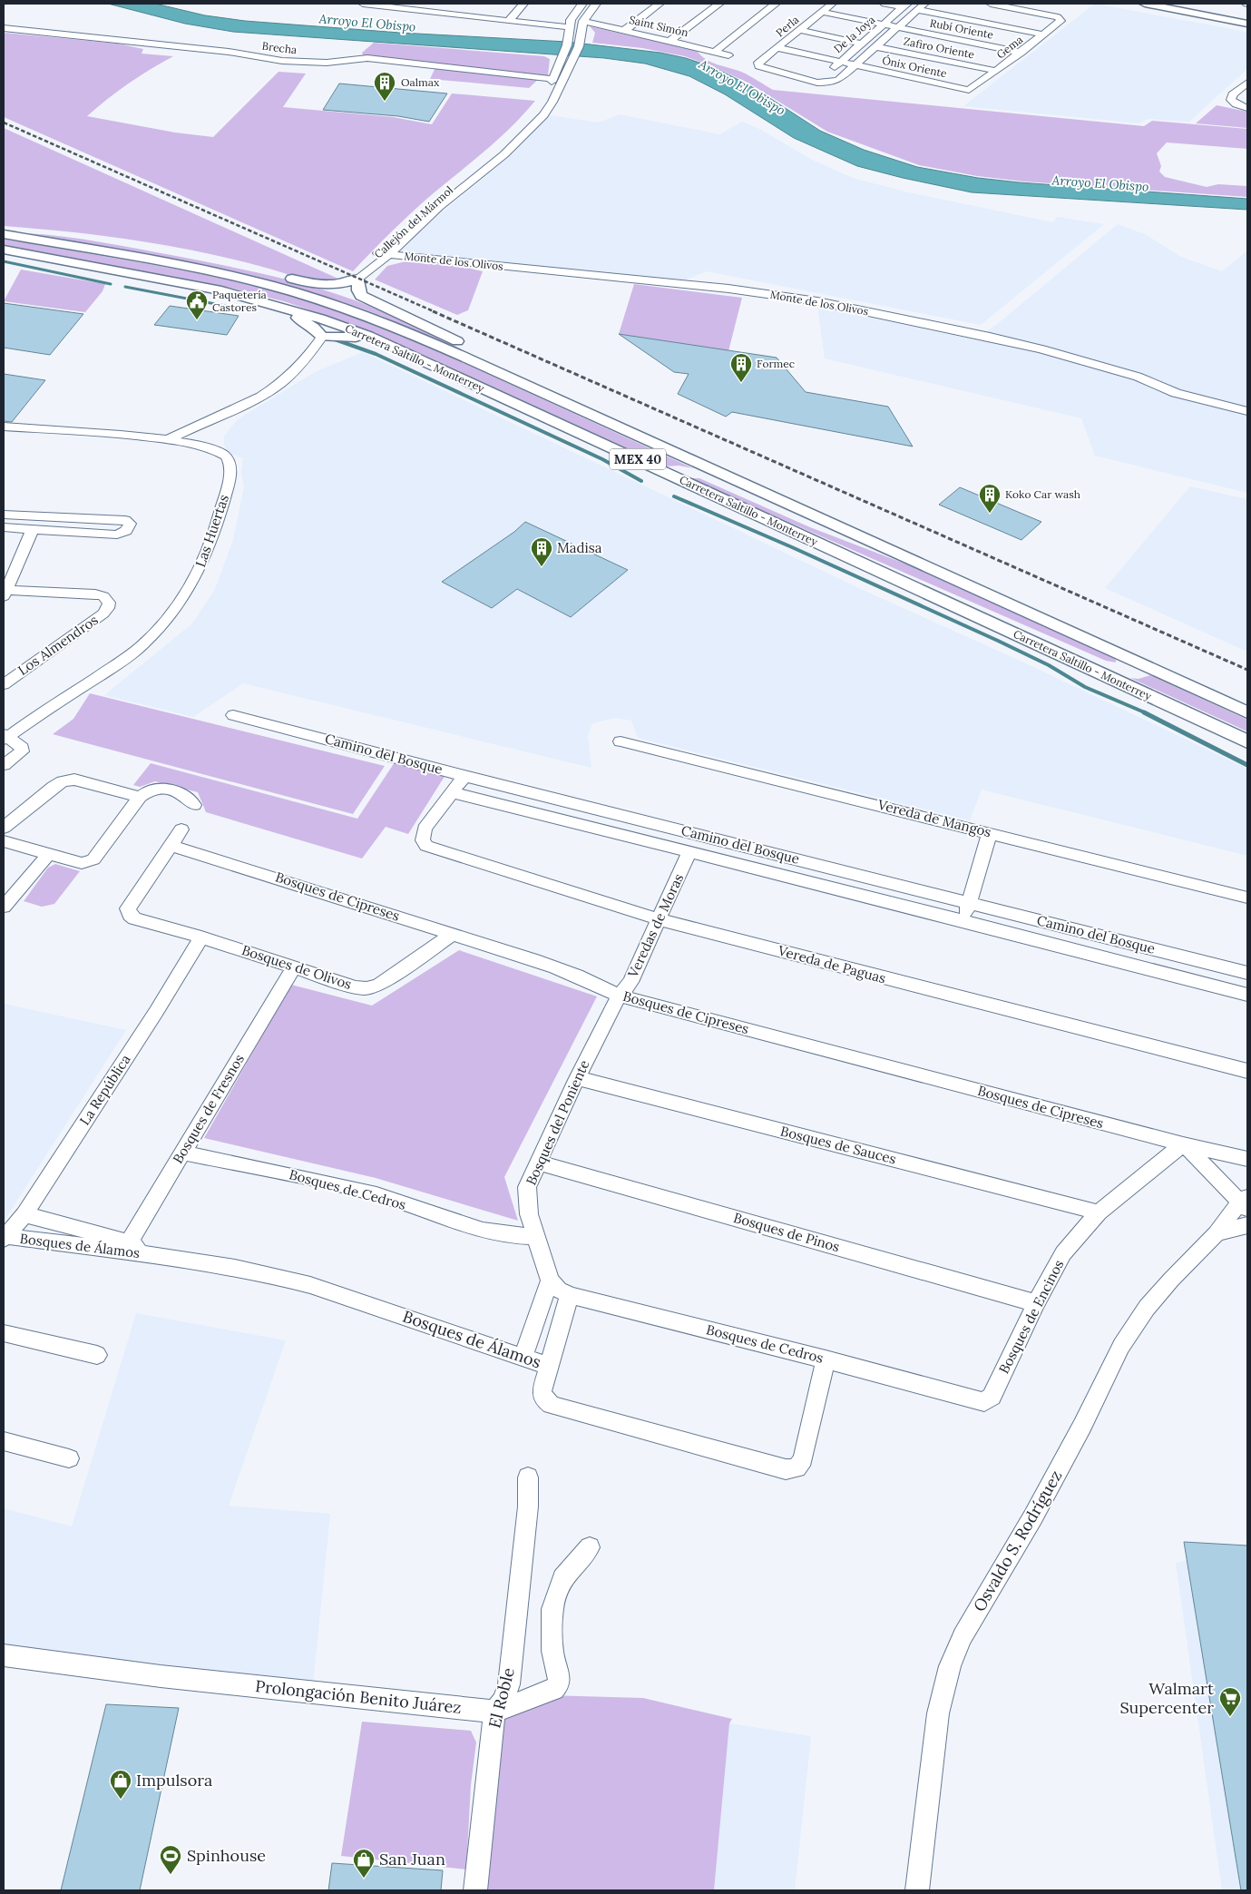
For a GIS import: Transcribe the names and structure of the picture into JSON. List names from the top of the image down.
{
  "streets": {
    "main road": ["Carretera Saltillo - Monterrey", "MEX 40"],
    "street": [
      "Saint Simón",
      "Perla",
      "Rubí Oriente",
      "De la Joya",
      "Gema",
      "Brecha",
      "Zafiro Oriente",
      "Ónix Oriente",
      "Callejón del Mármol",
      "Monte de los Olivos",
      "Las Huertas",
      "Los Almendros",
      "Camino del Bosque",
      "Vereda de Mangos",
      "Bosques de Cipreses",
      "Veredas de Moras",
      "Vereda de Paguas",
      "Bosques de Olivos",
      "La República",
      "Bosques de Fresnos",
      "Bosques del Poniente",
      "Bosques de Sauces",
      "Bosques de Cedros",
      "Bosques de Pinos",
      "Bosques de Álamos",
      "Bosques de Encinos",
      "Osvaldo S. Rodríguez",
      "Prolongación Benito Juárez",
      "El Roble"
    ]
  },
  "crossings": [
    ["Saint Simón", "Callejón del Mármol"],
    ["Perla", "Rubí Oriente"],
    ["Perla", "De la Joya"],
    ["Perla", "Ónix Oriente"],
    ["Rubí Oriente", "De la Joya"],
    ["Rubí Oriente", "Gema"],
    ["De la Joya", "Zafiro Oriente"],
    ["De la Joya", "Ónix Oriente"],
    ["Gema", "Zafiro Oriente"],
    ["Gema", "Ónix Oriente"],
    ["Brecha", "Callejón del Mármol"],
    ["Callejón del Mármol", "Monte de los Olivos"],
    ["Camino del Bosque", "Veredas de Moras"],
    ["Camino del Bosque", "Vereda de Paguas"],
    ["Bosques de Cipreses", "Veredas de Moras"],
    ["Bosques de Cipreses", "Bosques de Olivos"],
    ["Bosques de Cipreses", "Bosques del Poniente"],
    ["Bosques de Cipreses", "Bosques de Encinos"],
    ["Veredas de Moras", "Vereda de Paguas"],
    ["Veredas de Moras", "Bosques del Poniente"],
    ["Bosques de Olivos", "La República"],
    ["Bosques de Olivos", "Bosques de Fresnos"],
    ["La República", "Bosques de Álamos"],
    ["Bosques de Fresnos", "Bosques de Cedros"],
    ["Bosques de Fresnos", "Bosques de Álamos"],
    ["Bosques del Poniente", "Bosques de Sauces"],
    ["Bosques del Poniente", "Bosques de Cedros"],
    ["Bosques del Poniente", "Bosques de Pinos"],
    ["Bosques de Sauces", "Bosques de Encinos"],
    ["Bosques de Cedros", "Bosques de Álamos"],
    ["Bosques de Cedros", "Bosques de Encinos"],
    ["Bosques de Pinos", "Bosques de Encinos"],
    ["Prolongación Benito Juárez", "El Roble"]
  ],
  "water": ["Arroyo El Obispo"],
  "places": {
    "building": [
      "Oalmax",
      "Formec",
      "Koko Car wash",
      "Madisa"
    ],
    "public building": ["Paquetería Castores"],
    "supermarket": ["Walmart Supercenter"],
    "shop": ["Impulsora", "San Juan"],
    "sports": ["Spinhouse"]
  }
}
